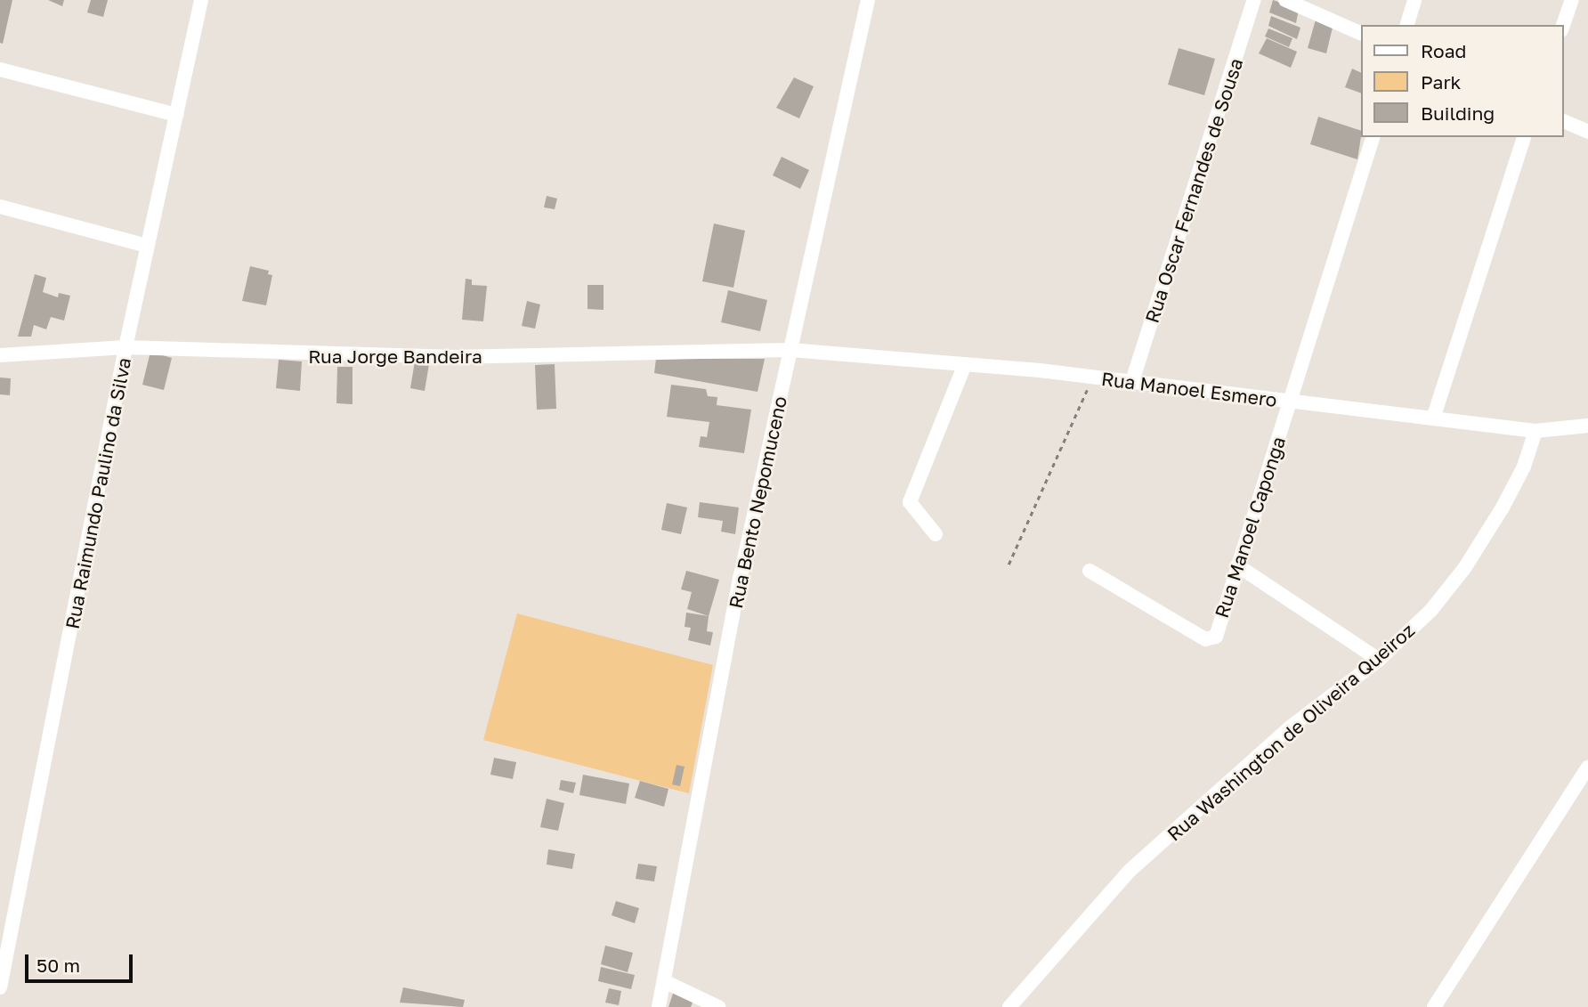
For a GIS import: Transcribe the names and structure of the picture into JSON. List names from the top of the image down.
{
  "streets": {
    "street": [
      "Rua Oscar Fernandes de Sousa",
      "Rua Jorge Bandeira",
      "Rua Manoel Esmero",
      "Rua Raimundo Paulino da Silva",
      "Rua Bento Nepomuceno",
      "Rua Manoel Caponga",
      "Rua Washington de Oliveira Queiroz"
    ]
  },
  "crossings": [
    ["Rua Oscar Fernandes de Sousa", "Rua Manoel Esmero"],
    ["Rua Jorge Bandeira", "Rua Manoel Esmero"],
    ["Rua Jorge Bandeira", "Rua Raimundo Paulino da Silva"],
    ["Rua Jorge Bandeira", "Rua Bento Nepomuceno"],
    ["Rua Manoel Esmero", "Rua Bento Nepomuceno"],
    ["Rua Manoel Esmero", "Rua Manoel Caponga"],
    ["Rua Manoel Esmero", "Rua Washington de Oliveira Queiroz"]
  ],
  "legend": ["Road", "Park", "Building"],
  "scale_bar": "50 m"
}
